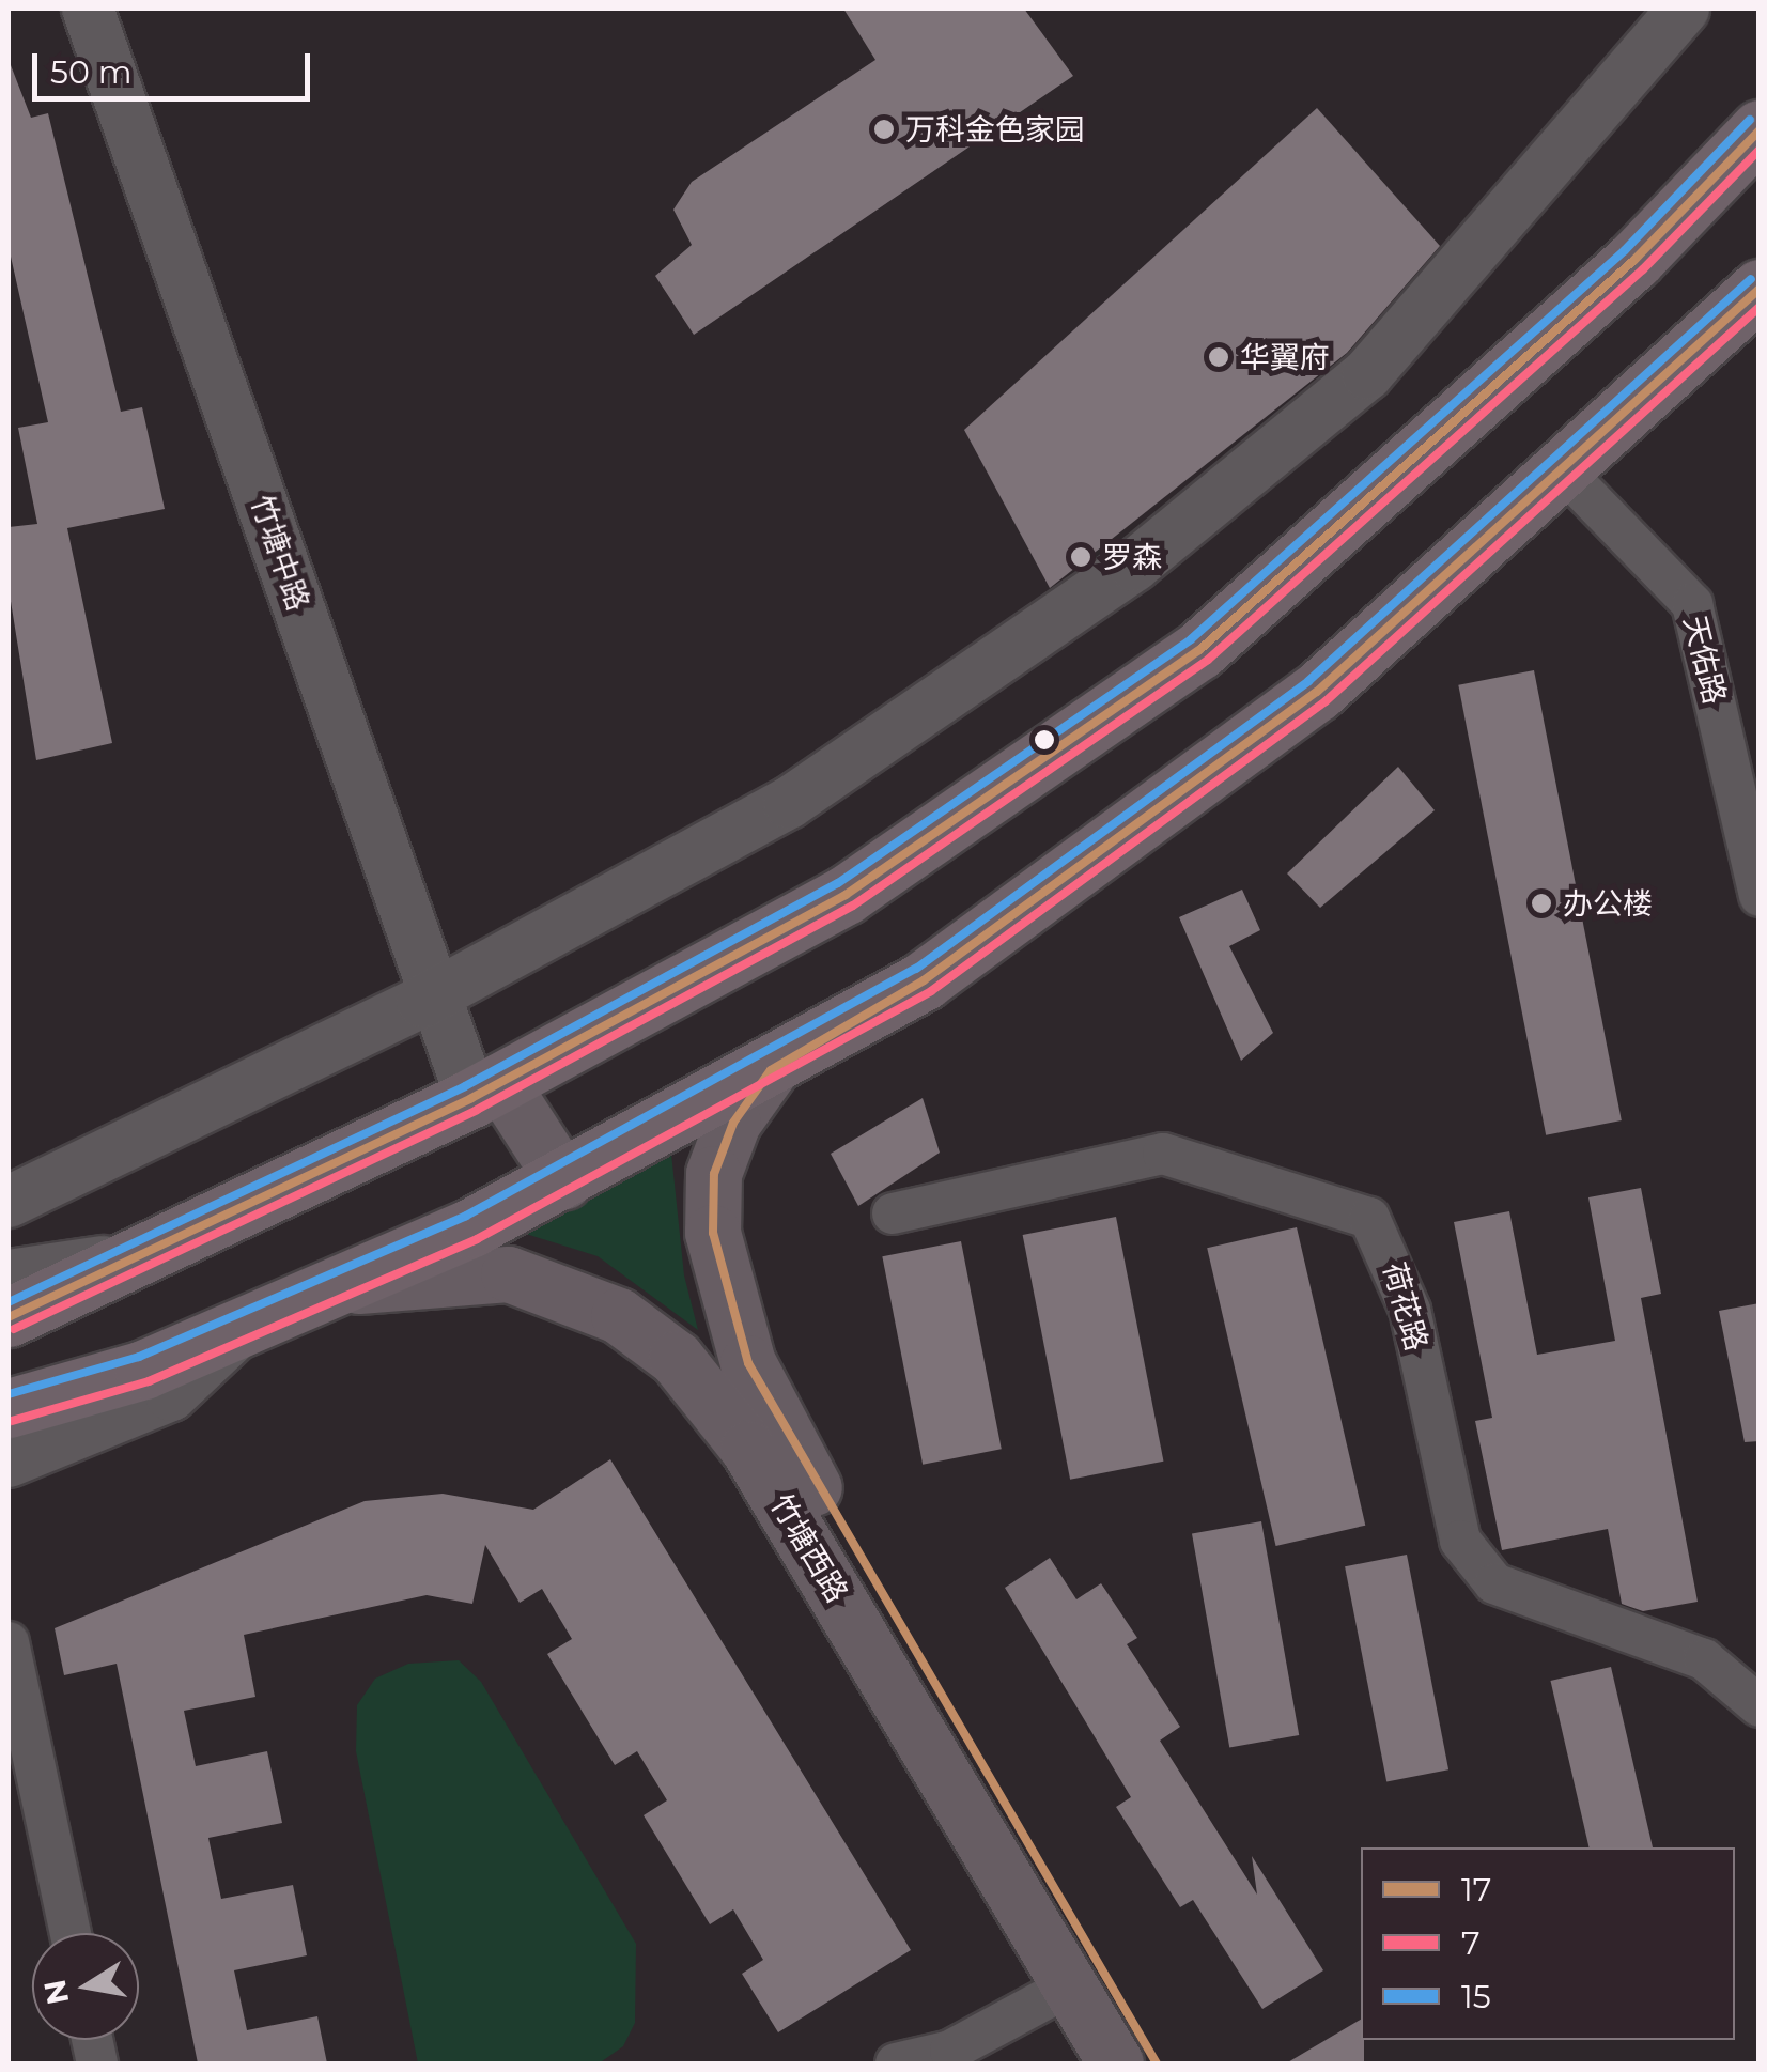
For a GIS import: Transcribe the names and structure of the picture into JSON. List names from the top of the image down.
{
  "streets": {
    "main road": ["竹塘西路"],
    "street": ["竹塘中路", "天佑路", "荷花路"]
  },
  "places": [
    "万科金色家园",
    "华翼府",
    "罗森",
    "办公楼"
  ],
  "lines": ["transit line 15", "transit line 17", "transit line 7"],
  "legend": ["17", "7", "15"],
  "scale_bar": "50 m",
  "north": "left"
}
